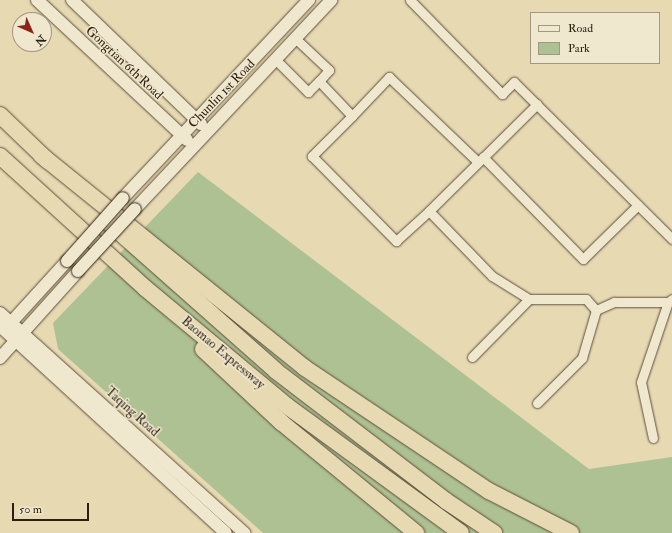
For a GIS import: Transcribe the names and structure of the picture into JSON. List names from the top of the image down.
{
  "streets": {
    "highway": ["Baomao Expressway"],
    "street": ["Gongtian 6th Road", "Chunlin 1st Road", "Taqing Road"]
  },
  "crossings": [
    ["Gongtian 6th Road", "Chunlin 1st Road"],
    ["Chunlin 1st Road", "Taqing Road"]
  ],
  "legend": ["Road", "Park"],
  "scale_bar": "50 m",
  "north": "bottom right"
}
